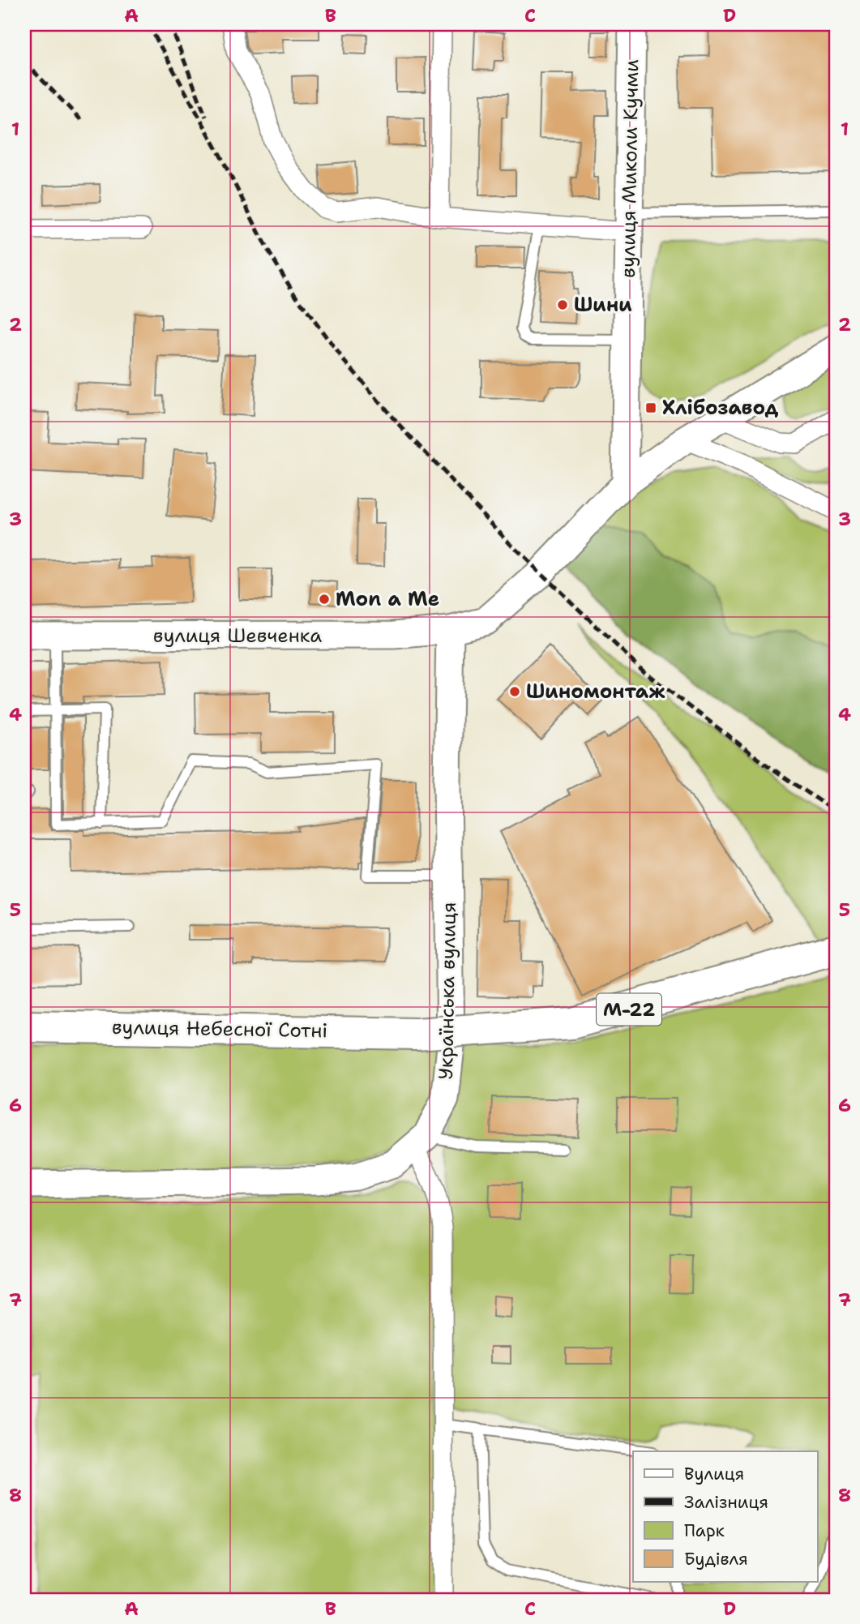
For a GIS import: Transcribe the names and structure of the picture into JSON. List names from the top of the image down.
{
  "streets": {
    "highway": ["М-22", "вулиця Небесної Сотні"],
    "street": ["вулиця Миколи Кучми", "вулиця Шевченка", "Українська вулиця"]
  },
  "crossings": [
    ["вулиця Миколи Кучми", "вулиця Шевченка"],
    ["вулиця Шевченка", "Українська вулиця"]
  ],
  "places": {
    "other": ["Шини", "Mon a Me", "Шиномонтаж"],
    "transit": ["Хлібозавод"]
  },
  "legend": [
    "Вулиця",
    "Залізниця",
    "Парк",
    "Будівля"
  ],
  "grid": {
    "columns": [
      "A",
      "B",
      "C",
      "D"
    ],
    "rows": [
      "1",
      "2",
      "3",
      "4",
      "5",
      "6",
      "7",
      "8"
    ]
  }
}
